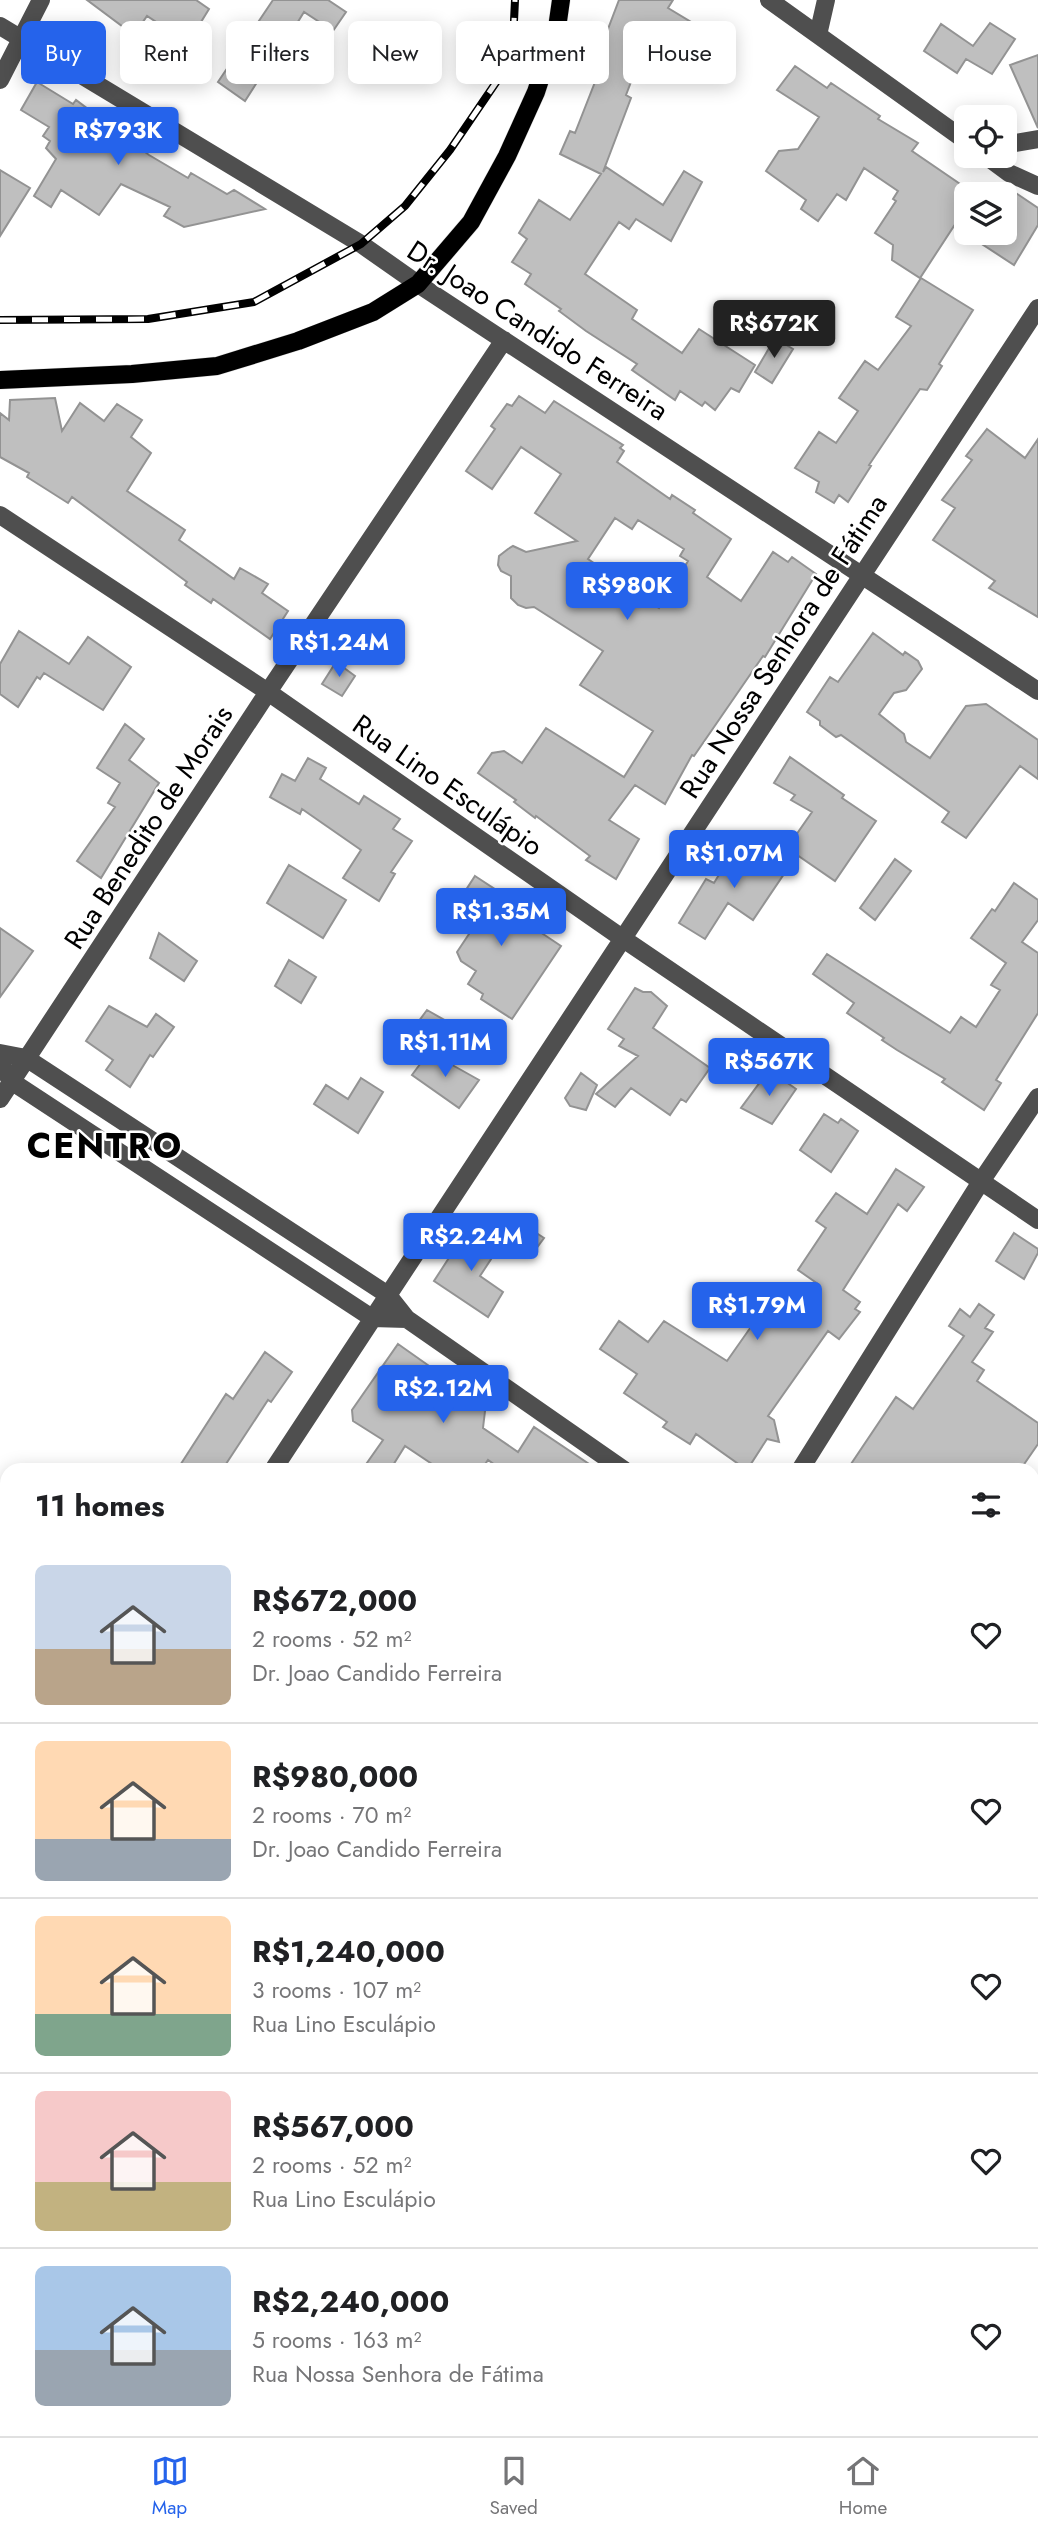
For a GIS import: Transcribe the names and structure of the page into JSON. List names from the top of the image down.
{
  "streets": {
    "street": [
      "Dr. Joao Candido Ferreira",
      "Rua Nossa Senhora de Fátima",
      "Rua Lino Esculápio",
      "Rua Benedito de Morais"
    ]
  },
  "crossings": [
    ["Dr. Joao Candido Ferreira", "Rua Nossa Senhora de Fátima"],
    ["Dr. Joao Candido Ferreira", "Rua Benedito de Morais"],
    ["Rua Nossa Senhora de Fátima", "Rua Lino Esculápio"],
    ["Rua Lino Esculápio", "Rua Benedito de Morais"]
  ],
  "districts": ["CENTRO"],
  "page": {
    "chip": [
      "Buy",
      "Rent",
      "Filters",
      "New",
      "Apartment",
      "House"
    ],
    "price": [
      "R$793K",
      "R$672K",
      "R$980K",
      "R$1.24M",
      "R$1.07M",
      "R$1.35M",
      "R$1.11M",
      "R$567K",
      "R$2.24M",
      "R$1.79M",
      "R$2.12M"
    ],
    "heading": "11 homes",
    "list": [
      {
        "name": "R$672,000",
        "note": "2 rooms · 52 m² · Dr. Joao Candido Ferreira"
      },
      {
        "name": "R$980,000",
        "note": "2 rooms · 70 m² · Dr. Joao Candido Ferreira"
      },
      {
        "name": "R$1,240,000",
        "note": "3 rooms · 107 m² · Rua Lino Esculápio"
      },
      {
        "name": "R$567,000",
        "note": "2 rooms · 52 m² · Rua Lino Esculápio"
      },
      {
        "name": "R$2,240,000",
        "note": "5 rooms · 163 m² · Rua Nossa Senhora de Fátima"
      }
    ],
    "tabs": ["Map", "Saved", "Home"]
  }
}
